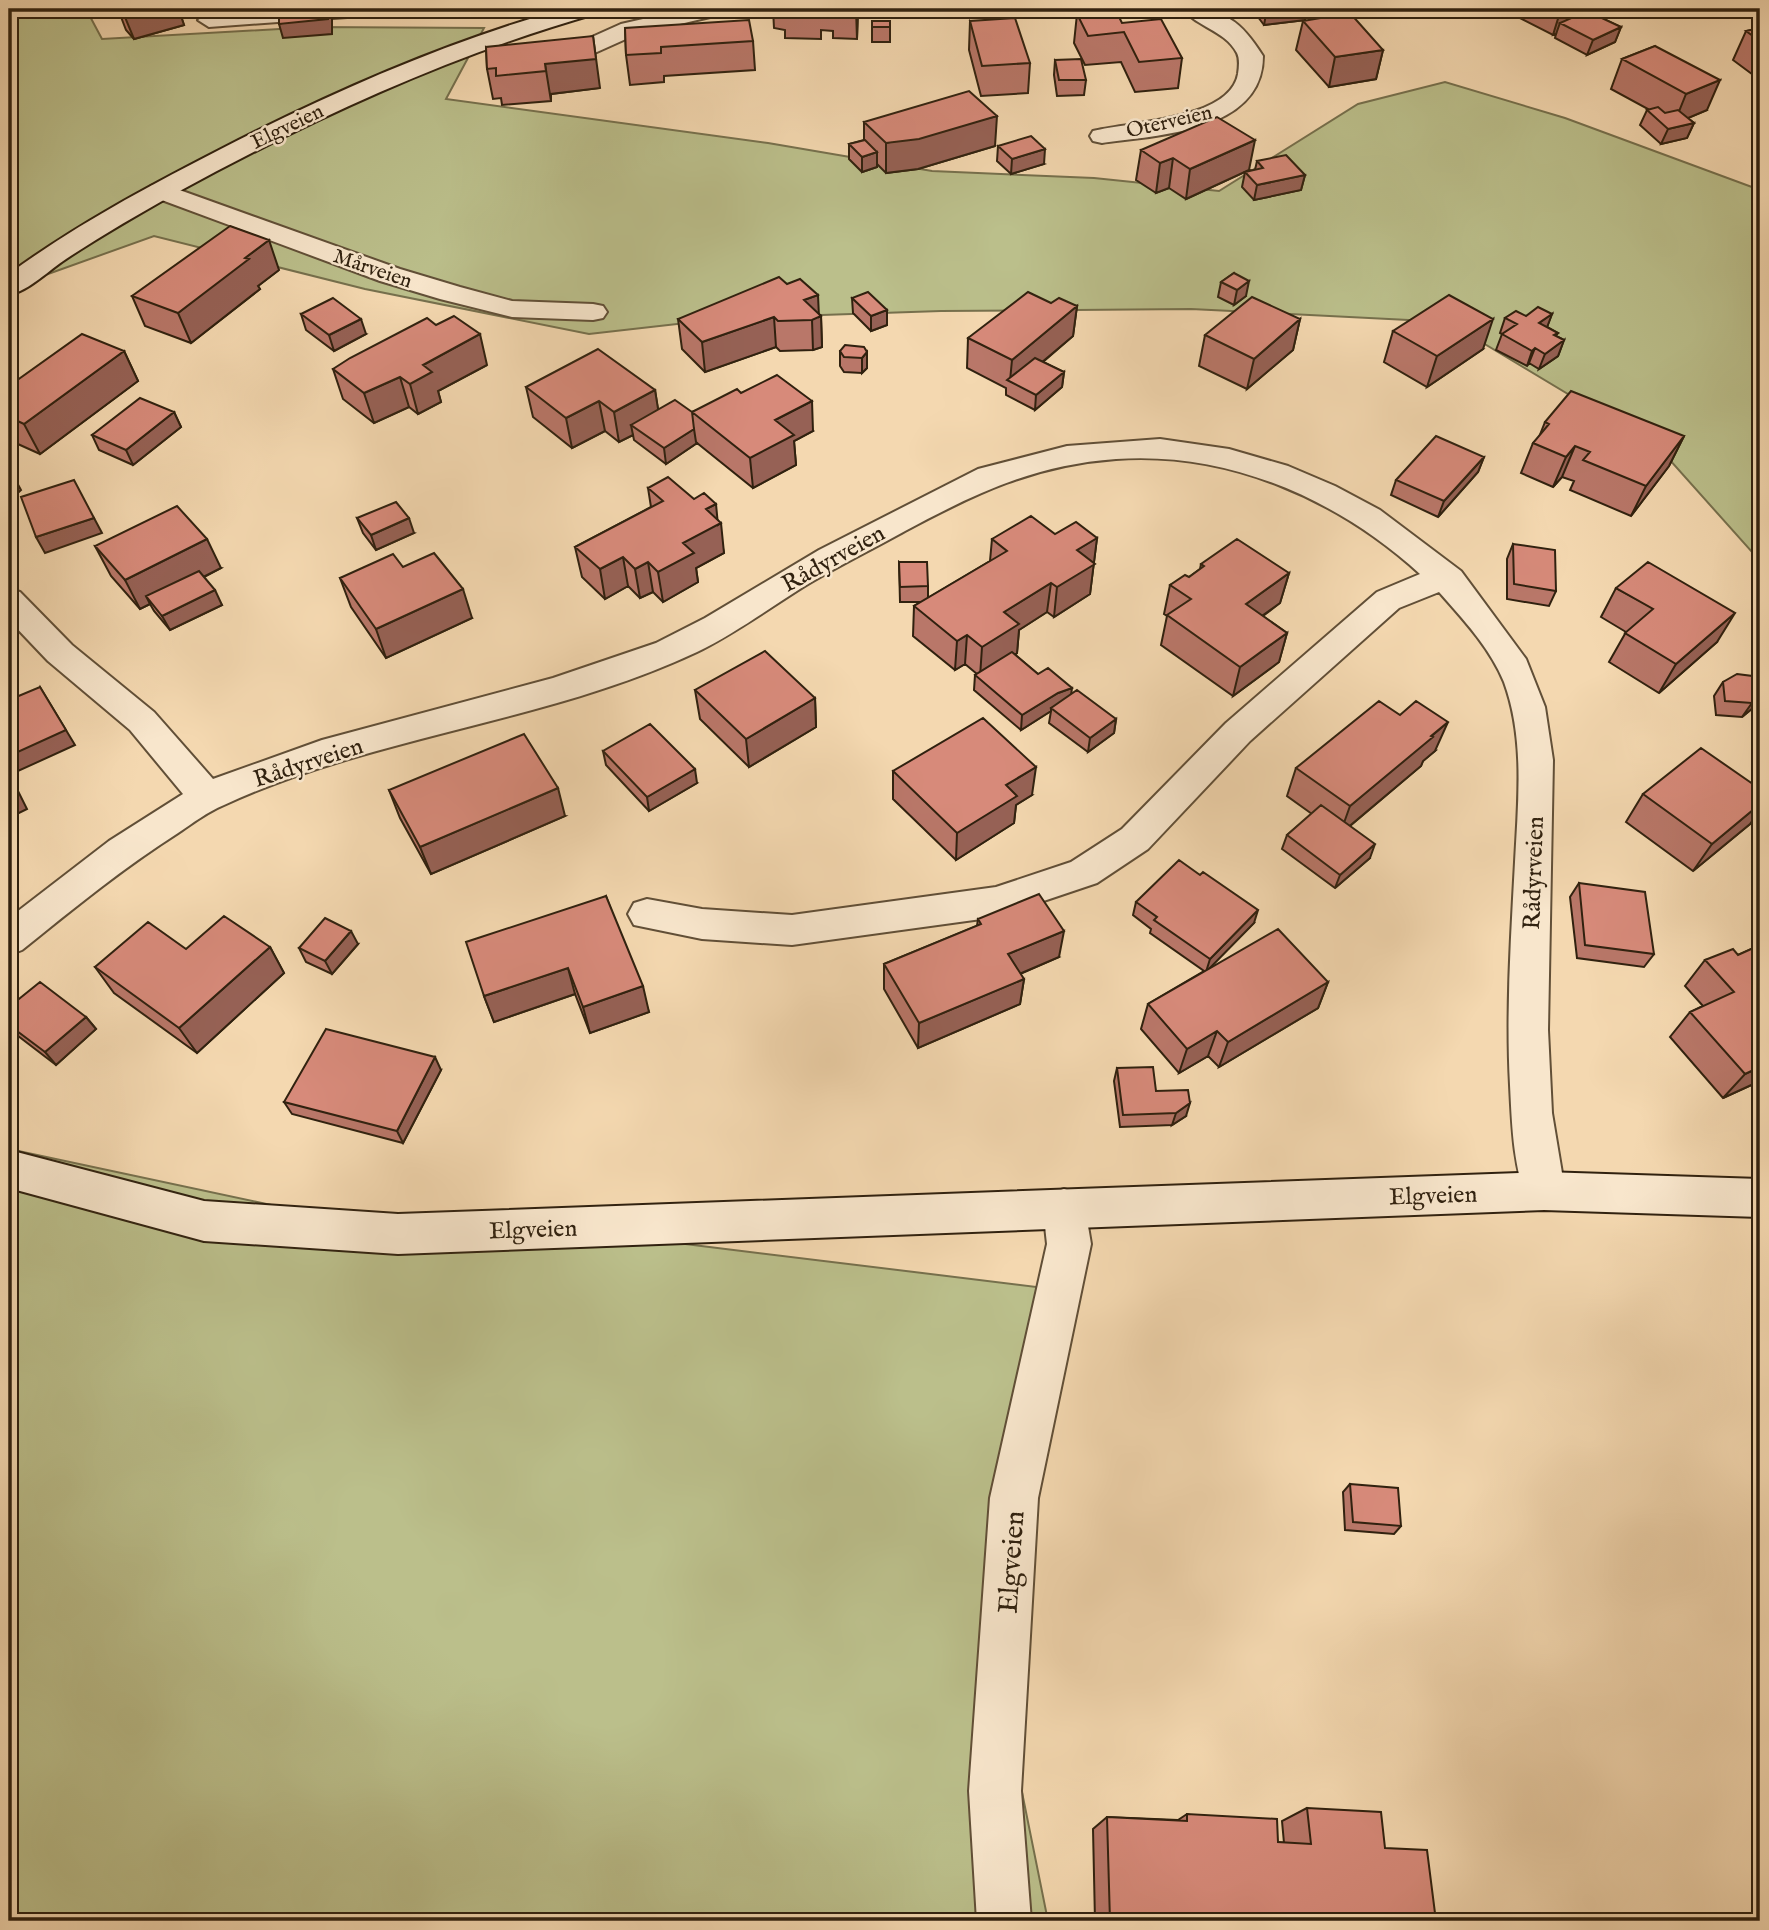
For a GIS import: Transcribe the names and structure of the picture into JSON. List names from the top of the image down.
{
  "streets": {
    "street": [
      "Oterveien",
      "Elgveien",
      "Mårveien",
      "Rådyrveien"
    ]
  },
  "crossings": [
    ["Elgveien", "Mårveien"],
    ["Elgveien", "Rådyrveien"]
  ]
}
